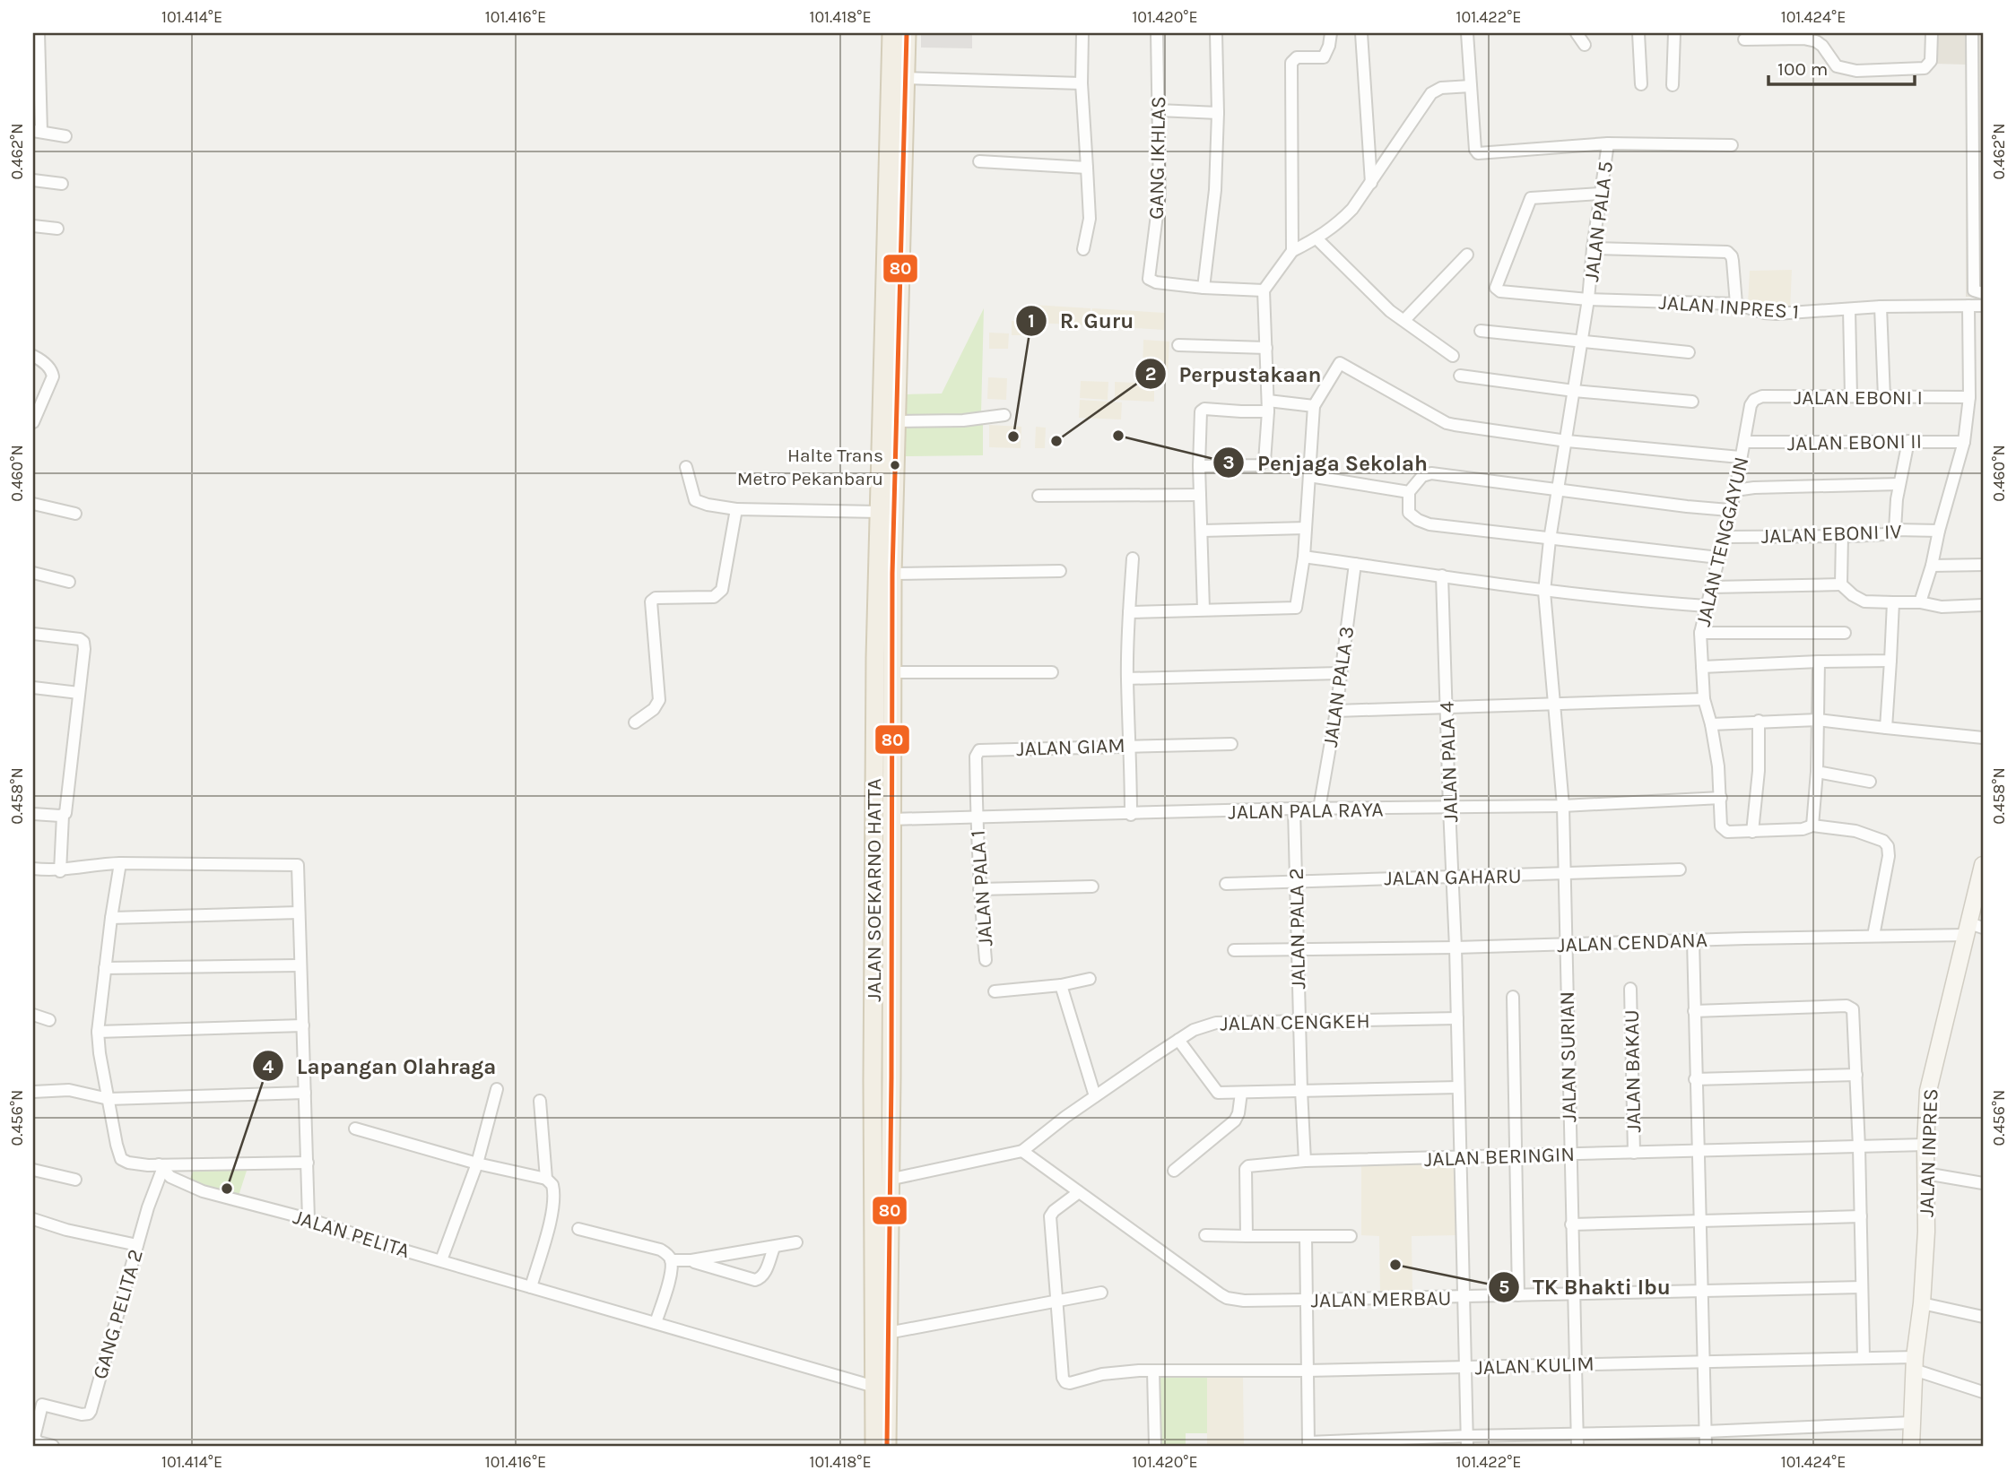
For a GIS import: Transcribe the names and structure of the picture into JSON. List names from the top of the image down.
{
  "streets": {
    "main road": ["JALAN SOEKARNO HATTA", "JALAN INPRES"],
    "street": [
      "GANG IKHLAS",
      "JALAN PALA 5",
      "JALAN INPRES 1",
      "JALAN EBONI I",
      "JALAN EBONI II",
      "JALAN EBONI IV",
      "JALAN TENGGAYUN",
      "JALAN PALA 3",
      "JALAN GIAM",
      "JALAN PALA 4",
      "JALAN PALA RAYA",
      "JALAN GAHARU",
      "JALAN PALA 1",
      "JALAN PALA 2",
      "JALAN CENDANA",
      "JALAN CENGKEH",
      "JALAN SURIAN",
      "JALAN BAKAU",
      "JALAN BERINGIN",
      "JALAN PELITA",
      "JALAN MERBAU",
      "GANG PELITA 2",
      "JALAN KULIM"
    ]
  },
  "crossings": [
    ["JALAN PALA 5", "JALAN INPRES 1"],
    ["JALAN EBONI I", "JALAN TENGGAYUN"],
    ["JALAN EBONI II", "JALAN TENGGAYUN"],
    ["JALAN EBONI IV", "JALAN TENGGAYUN"],
    ["JALAN TENGGAYUN", "JALAN PALA RAYA"],
    ["JALAN PALA 3", "JALAN PALA RAYA"],
    ["JALAN GIAM", "JALAN PALA RAYA"],
    ["JALAN GIAM", "JALAN PALA 1"],
    ["JALAN PALA 4", "JALAN PALA RAYA"],
    ["JALAN PALA 4", "JALAN GAHARU"],
    ["JALAN PALA 4", "JALAN CENDANA"],
    ["JALAN PALA RAYA", "JALAN PALA 1"],
    ["JALAN PALA RAYA", "JALAN SOEKARNO HATTA"],
    ["JALAN PALA RAYA", "JALAN PALA 2"],
    ["JALAN PALA RAYA", "JALAN SURIAN"],
    ["JALAN GAHARU", "JALAN PALA 2"],
    ["JALAN GAHARU", "JALAN SURIAN"],
    ["JALAN SOEKARNO HATTA", "JALAN PELITA"],
    ["JALAN PALA 2", "JALAN CENDANA"],
    ["JALAN PALA 2", "JALAN CENGKEH"],
    ["JALAN PALA 2", "JALAN BERINGIN"],
    ["JALAN CENDANA", "JALAN SURIAN"],
    ["JALAN CENDANA", "JALAN INPRES"],
    ["JALAN CENGKEH", "JALAN MERBAU"],
    ["JALAN SURIAN", "JALAN BERINGIN"],
    ["JALAN SURIAN", "JALAN MERBAU"],
    ["JALAN SURIAN", "JALAN KULIM"],
    ["JALAN BAKAU", "JALAN BERINGIN"],
    ["JALAN INPRES", "JALAN BERINGIN"],
    ["JALAN INPRES", "JALAN KULIM"],
    ["JALAN PELITA", "GANG PELITA 2"]
  ],
  "places": [
    "Penjaga Sekolah",
    "R. Guru",
    "Perpustakaan",
    "Halte Trans Metro Pekanbaru",
    "Lapangan Olahraga",
    "TK Bhakti Ibu"
  ],
  "lines": ["transit line 80"],
  "scale_bar": "100 m",
  "coordinates": [
    "101.414°E",
    "101.416°E",
    "101.418°E",
    "101.420°E",
    "101.422°E",
    "101.424°E",
    "0.462°N",
    "0.460°N",
    "0.458°N",
    "0.456°N"
  ]
}
